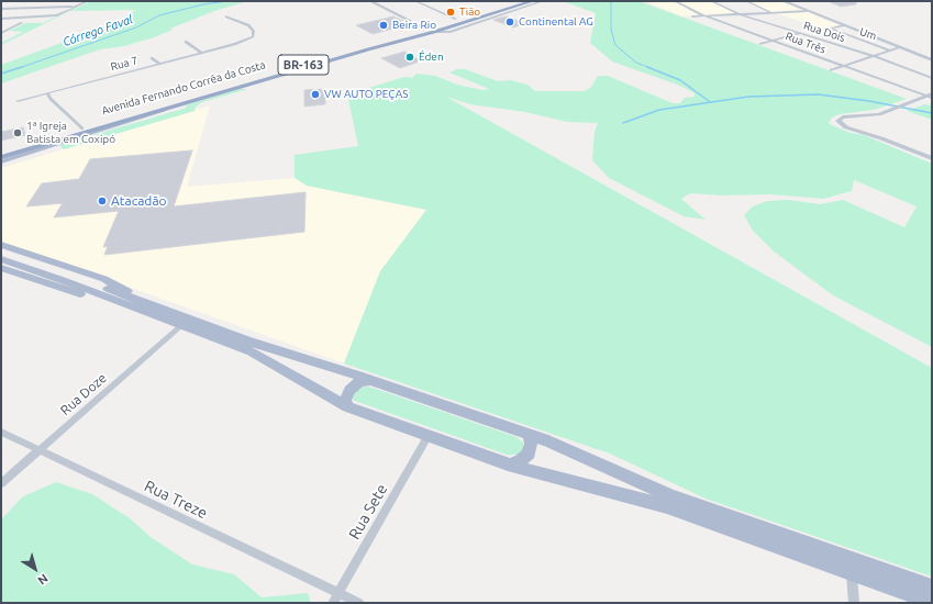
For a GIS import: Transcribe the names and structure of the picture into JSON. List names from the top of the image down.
{
  "streets": {
    "highway": ["BR-163", "Avenida Fernando Corrêa da Costa"],
    "street": [
      "Rua Dois",
      "Um",
      "Rua Três",
      "Rua 7",
      "Rua Doze",
      "Rua Treze",
      "Rua Sete"
    ]
  },
  "crossings": [
    ["BR-163", "Avenida Fernando Corrêa da Costa"],
    ["Rua Doze", "Rua Treze"],
    ["Rua Treze", "Rua Sete"]
  ],
  "water": ["Córrego Faval"],
  "places": [
    "Tião",
    "Continental AG",
    "Beira Rio",
    "Éden",
    "VW AUTO PEÇAS",
    "1ª Igreja Batista em Coxipó",
    "Atacadão"
  ],
  "north": "bottom right"
}
